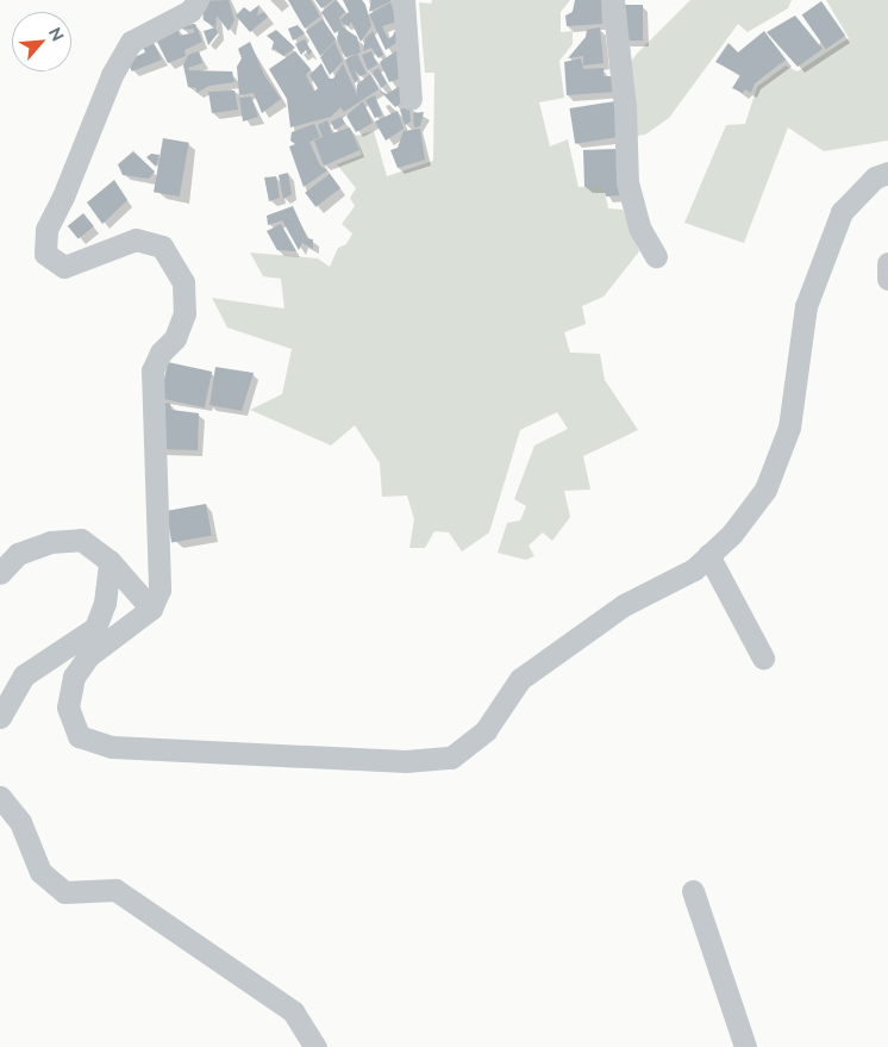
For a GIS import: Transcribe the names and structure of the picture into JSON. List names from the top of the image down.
{
  "north": "top right"
}
